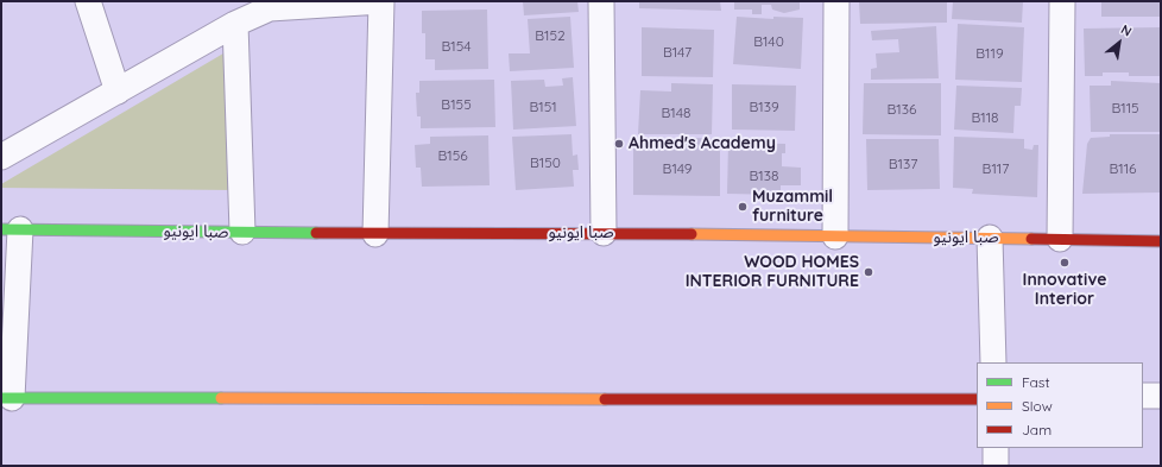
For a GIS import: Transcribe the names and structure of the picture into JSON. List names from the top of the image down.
{
  "streets": {
    "main road": ["صبا ایونیو"]
  },
  "places": [
    "Ahmed's Academy",
    "Muzammil furniture",
    "Innovative Interior",
    "WOOD HOMES INTERIOR FURNITURE"
  ],
  "house_numbers": [
    "B152",
    "B140",
    "B154",
    "B147",
    "B119",
    "B155",
    "B151",
    "B139",
    "B115",
    "B136",
    "B148",
    "B118",
    "B156",
    "B150",
    "B137",
    "B149",
    "B117",
    "B116",
    "B138"
  ],
  "legend": ["Fast", "Slow", "Jam"],
  "north": "top right"
}
